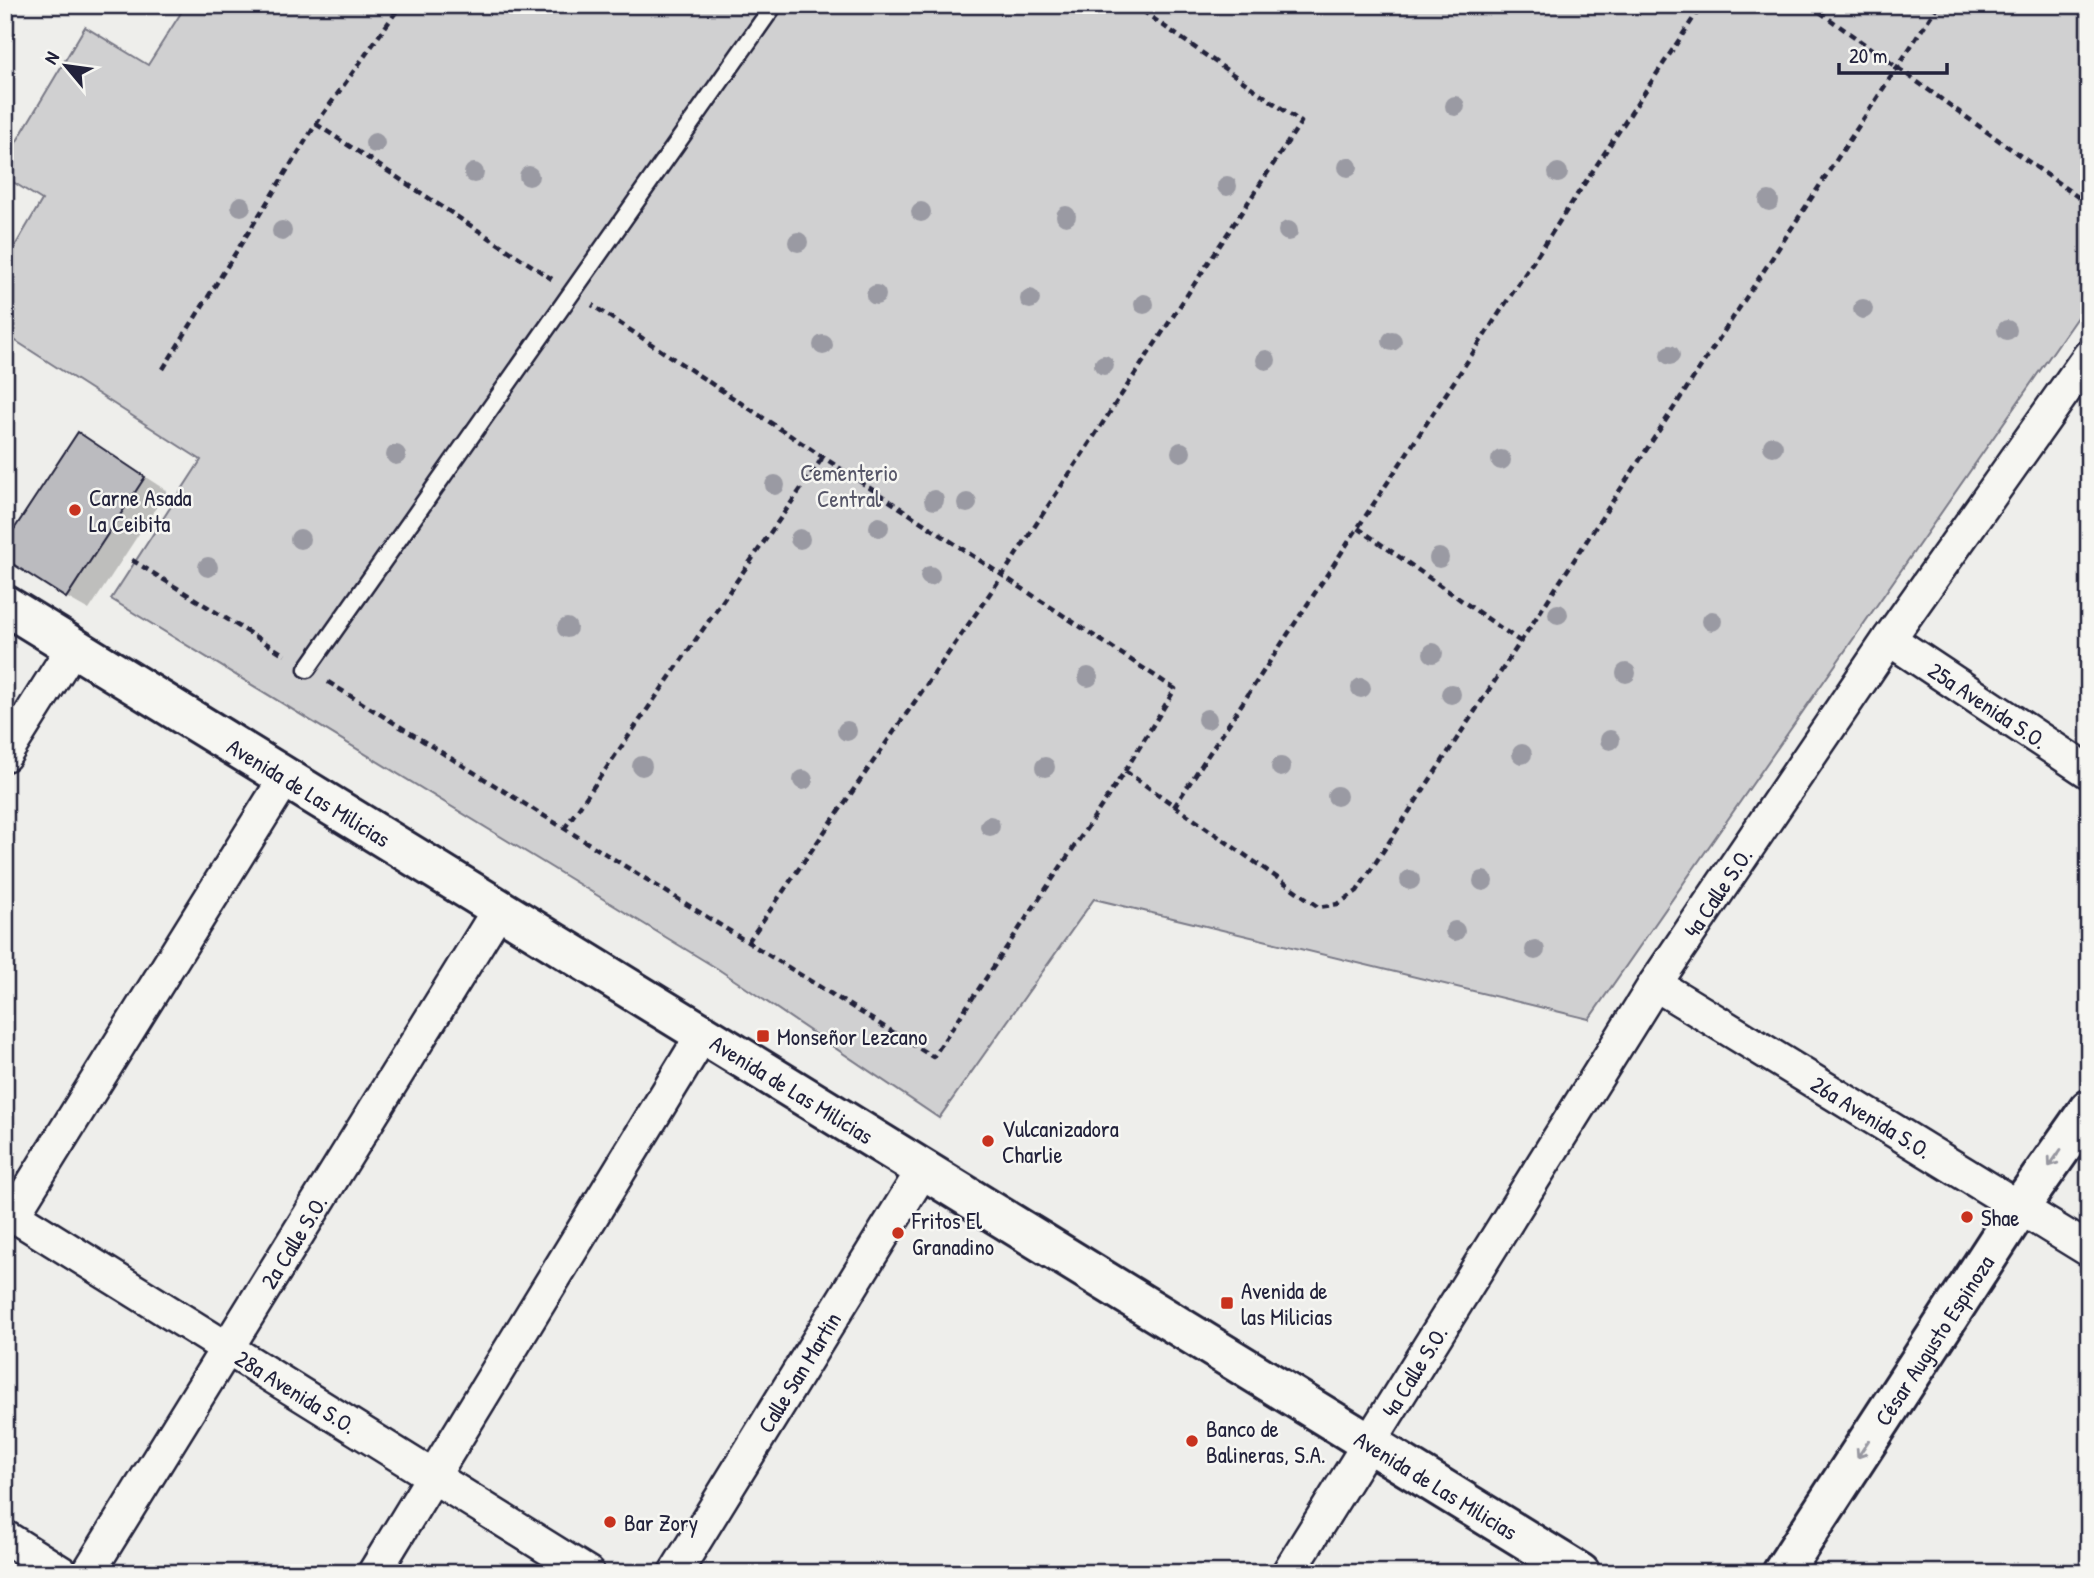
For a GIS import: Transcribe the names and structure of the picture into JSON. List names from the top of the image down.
{
  "streets": {
    "main road": ["Avenida de Las Milicias", "César Augusto Espinoza"],
    "street": [
      "25a Avenida S.O.",
      "4a Calle S.O.",
      "26a Avenida S.O.",
      "2a Calle S.O.",
      "Calle San Martin",
      "28a Avenida S.O."
    ]
  },
  "crossings": [
    ["25a Avenida S.O.", "4a Calle S.O."],
    ["Avenida de Las Milicias", "4a Calle S.O."],
    ["Avenida de Las Milicias", "2a Calle S.O."],
    ["Avenida de Las Milicias", "Calle San Martin"],
    ["4a Calle S.O.", "26a Avenida S.O."],
    ["26a Avenida S.O.", "César Augusto Espinoza"],
    ["2a Calle S.O.", "28a Avenida S.O."]
  ],
  "one_way": ["César Augusto Espinoza"],
  "parks": ["Cementerio Central"],
  "places": {
    "other": [
      "Carne Asada La Ceibita",
      "Vulcanizadora Charlie",
      "Shae",
      "Fritos El Granadino",
      "Banco de Balineras, S.A.",
      "Bar Zory"
    ],
    "transit": ["Monseñor Lezcano", "Avenida de las Milicias"]
  },
  "scale_bar": "20 m",
  "north": "top left"
}
